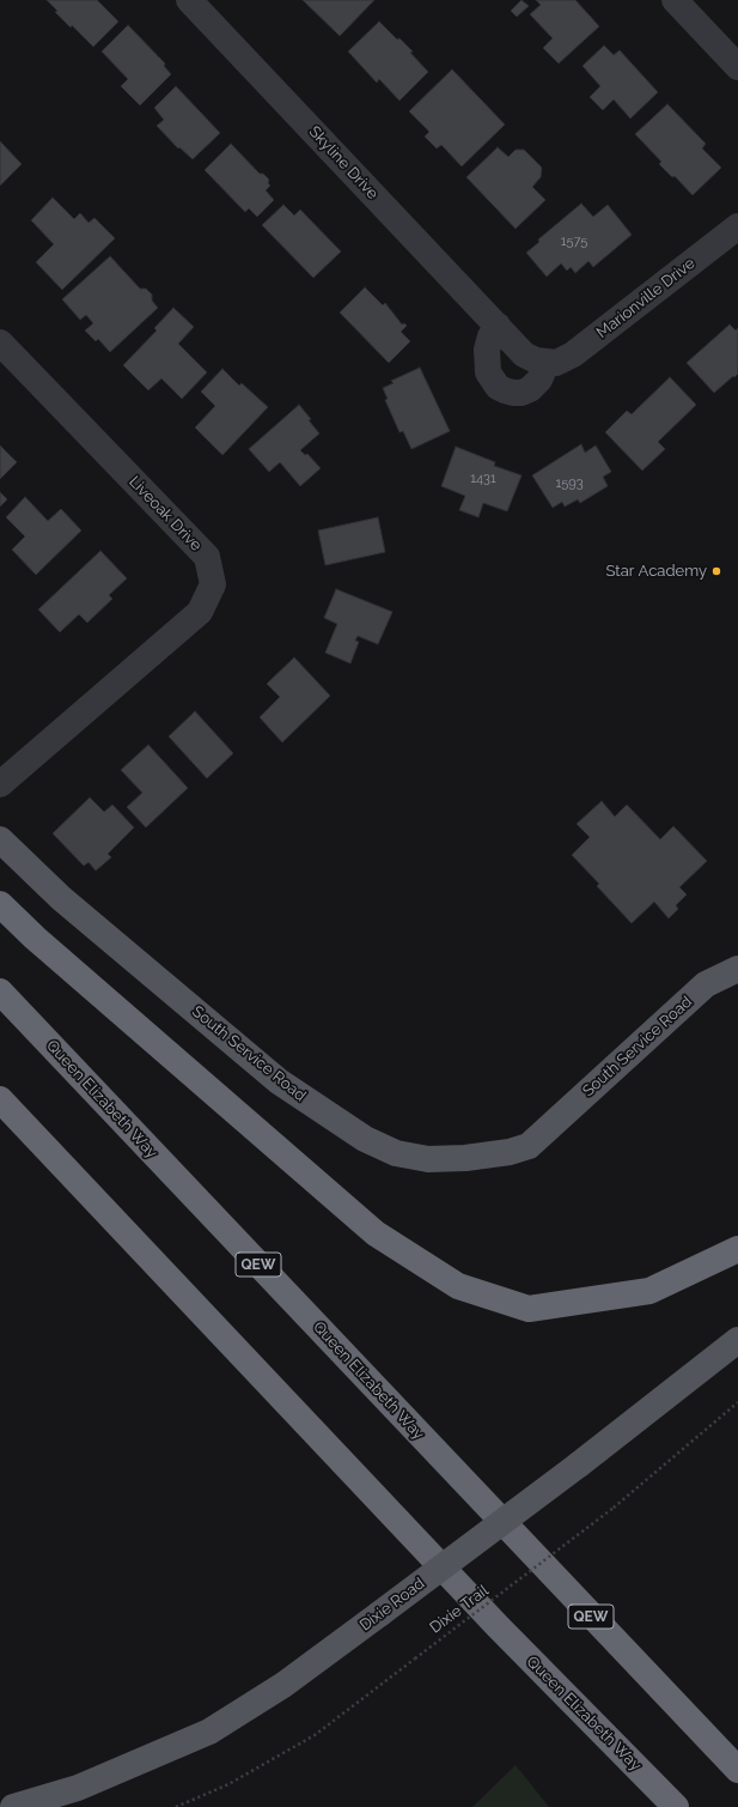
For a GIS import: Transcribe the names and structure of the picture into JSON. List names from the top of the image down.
{
  "streets": {
    "highway": ["Queen Elizabeth Way", "QEW"],
    "main road": ["South Service Road", "Dixie Road"],
    "street": ["Skyline Drive", "Marionville Drive", "Liveoak Drive"],
    "path": ["Dixie Trail"]
  },
  "crossings": [
    ["Skyline Drive", "Marionville Drive"]
  ],
  "places": ["Star Academy"],
  "house_numbers": ["1575", "1431", "1593"]
}
